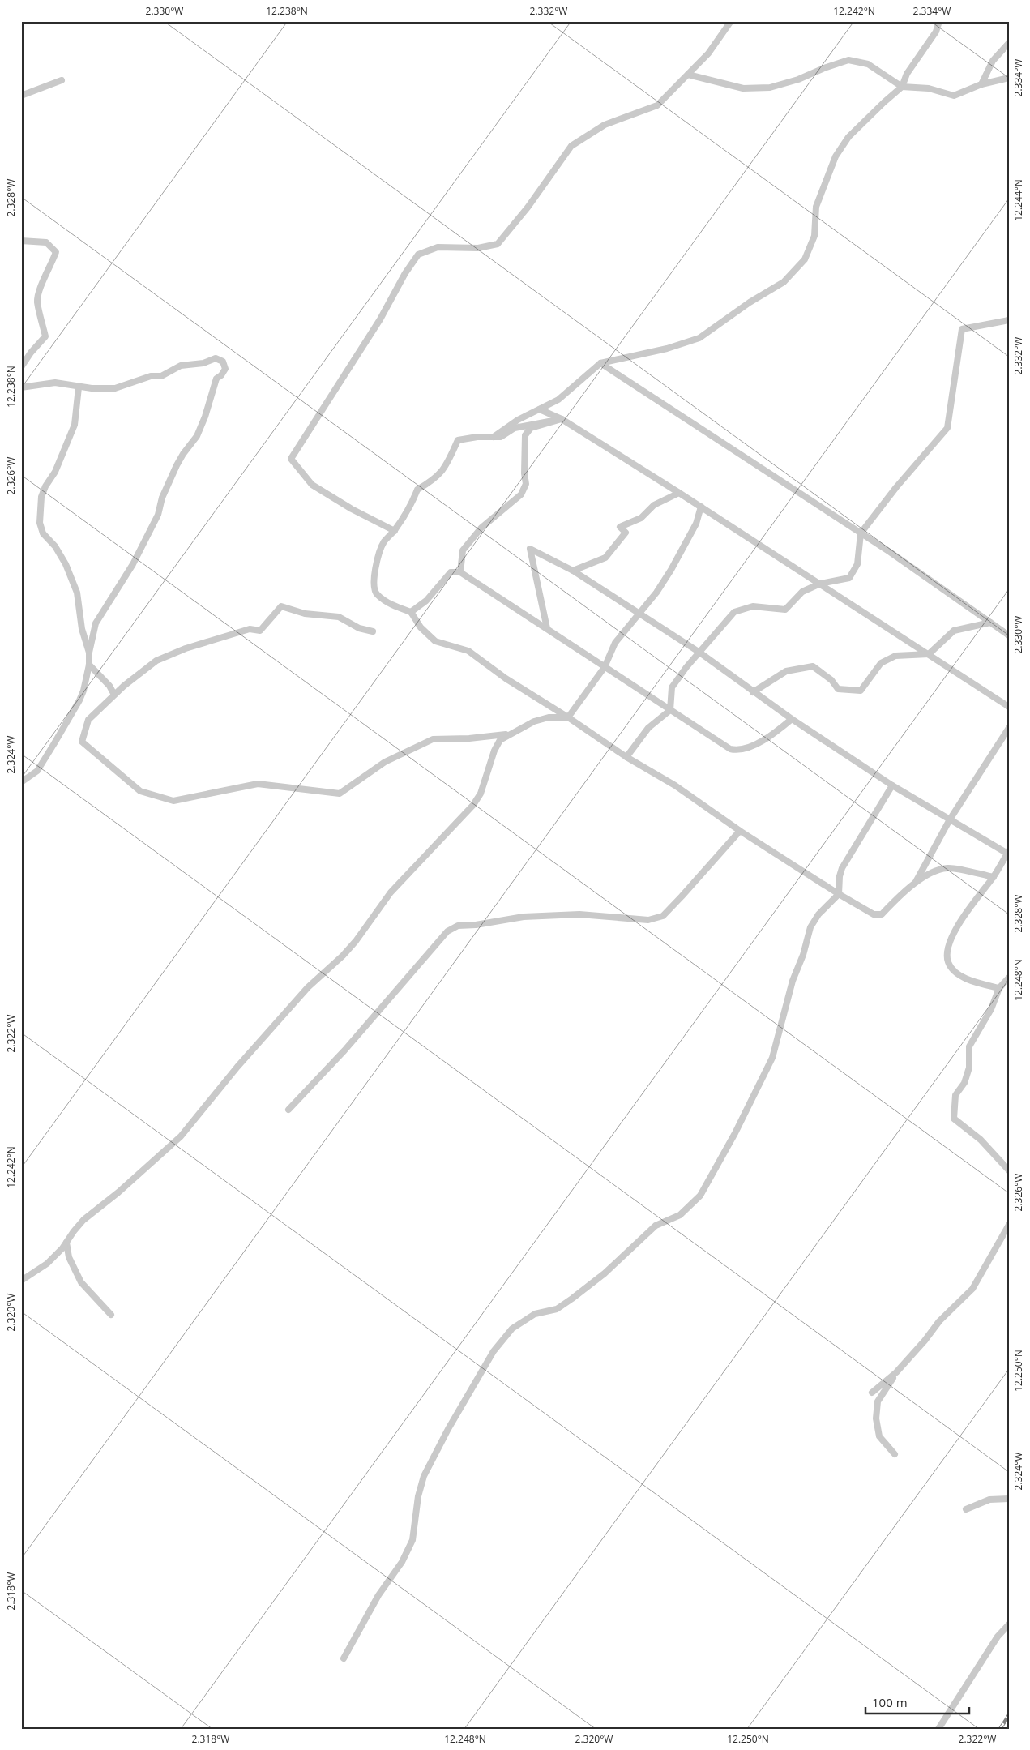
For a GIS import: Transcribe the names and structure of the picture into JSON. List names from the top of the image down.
{
  "scale_bar": "100 m",
  "coordinates": [
    "2.330°W",
    "12.238°N",
    "2.332°W",
    "12.242°N",
    "2.334°W",
    "2.328°W",
    "12.244°N",
    "2.326°W",
    "2.324°W",
    "12.248°N",
    "2.322°W",
    "2.320°W",
    "12.250°N",
    "2.318°W"
  ]
}
